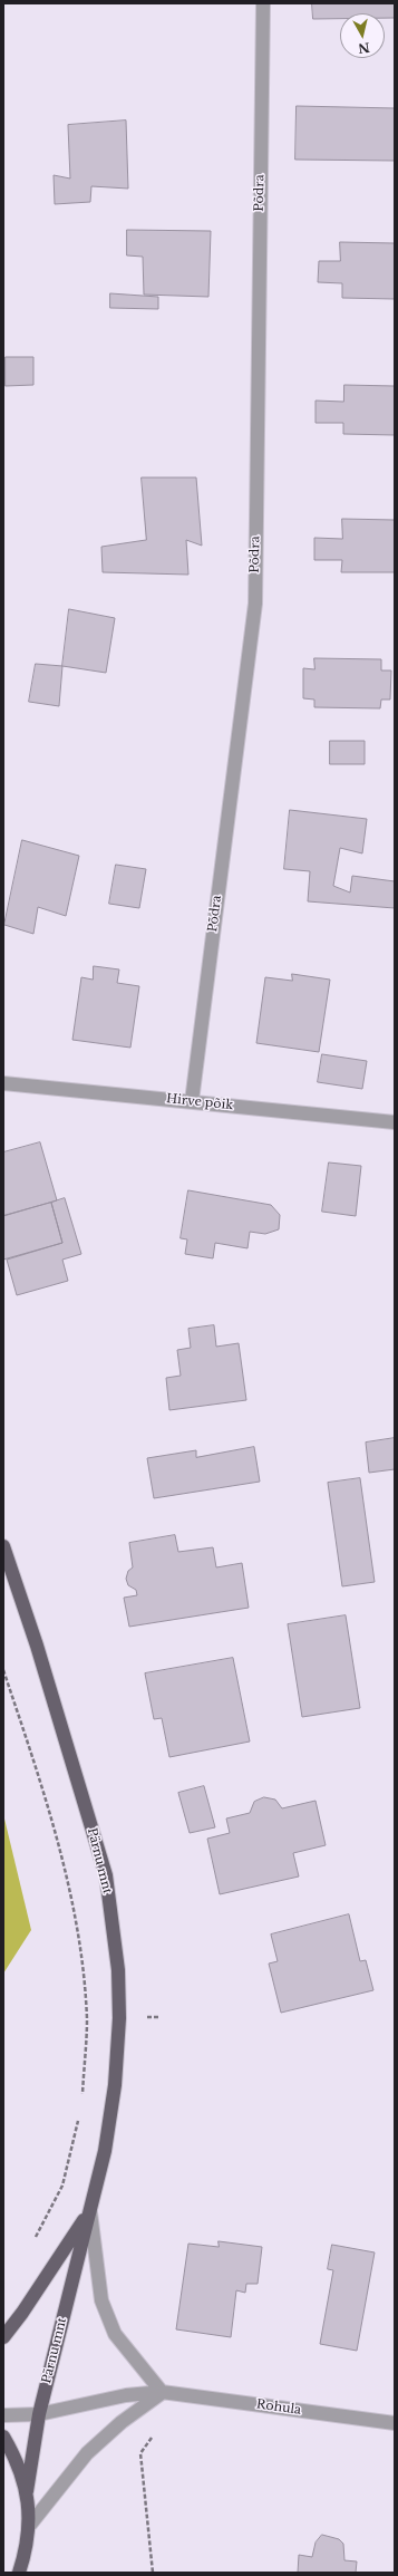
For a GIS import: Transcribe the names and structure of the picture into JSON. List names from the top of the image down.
{
  "streets": {
    "main road": ["Pärnu mnt"],
    "street": ["Põdra", "Hirve põik", "Rohula"]
  },
  "crossings": [
    ["Põdra", "Hirve põik"],
    ["Pärnu mnt", "Rohula"]
  ],
  "north": "bottom"
}
